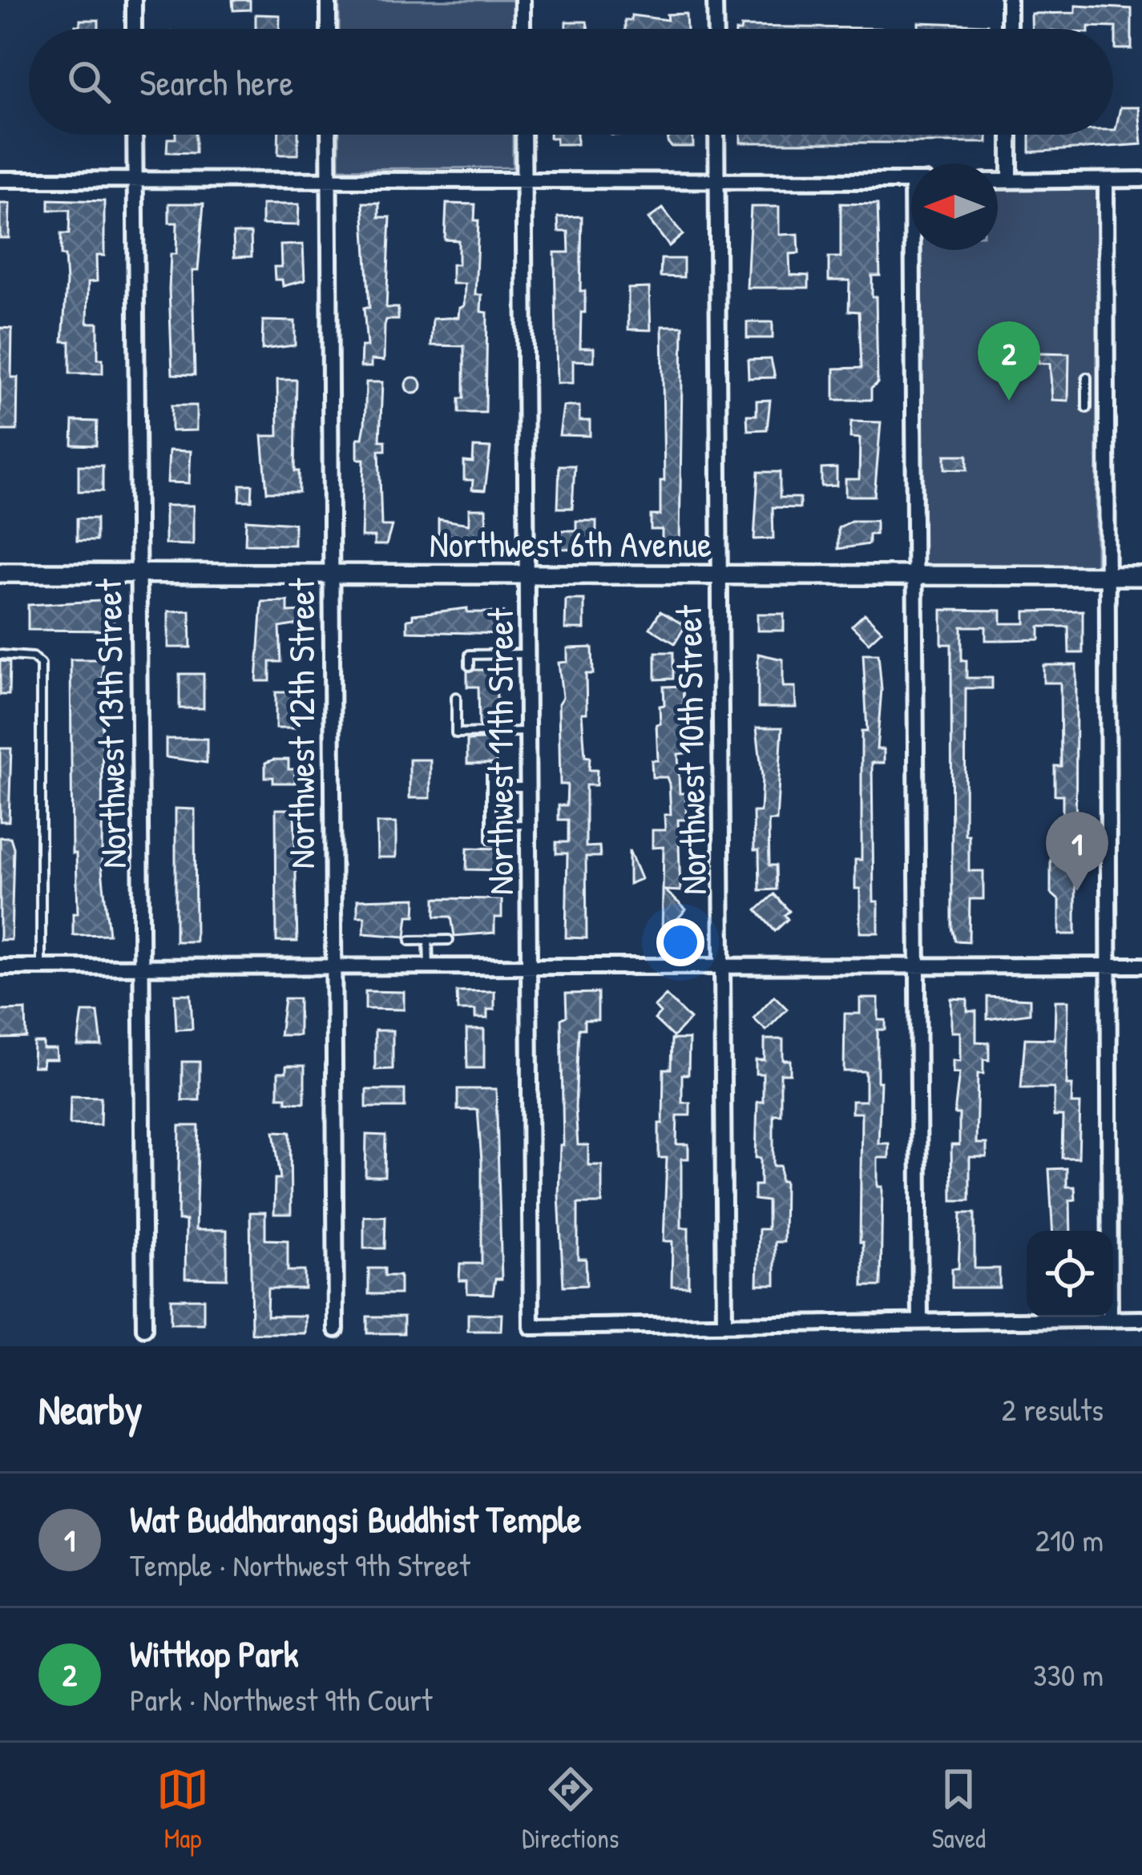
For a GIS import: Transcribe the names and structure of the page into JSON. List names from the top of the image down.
{
  "streets": {
    "street": [
      "Northwest 6th Avenue",
      "Northwest 13th Street",
      "Northwest 12th Street",
      "Northwest 10th Street",
      "Northwest 11th Street"
    ]
  },
  "crossings": [
    ["Northwest 6th Avenue", "Northwest 13th Street"],
    ["Northwest 6th Avenue", "Northwest 12th Street"],
    ["Northwest 6th Avenue", "Northwest 10th Street"],
    ["Northwest 6th Avenue", "Northwest 11th Street"],
    ["Northwest 10th Street", "Northwest 11th Street"]
  ],
  "north": "left",
  "page": {
    "search": "Search here",
    "pins": ["2", "1"],
    "heading": ["Nearby", "2 results"],
    "list": [
      {
        "mark": "1",
        "name": "Wat Buddharangsi Buddhist Temple",
        "note": "Temple · Northwest 9th Street",
        "value": "210 m"
      },
      {
        "mark": "2",
        "name": "Wittkop Park",
        "note": "Park · Northwest 9th Court",
        "value": "330 m"
      }
    ],
    "nav": ["Map", "Directions", "Saved"]
  }
}
